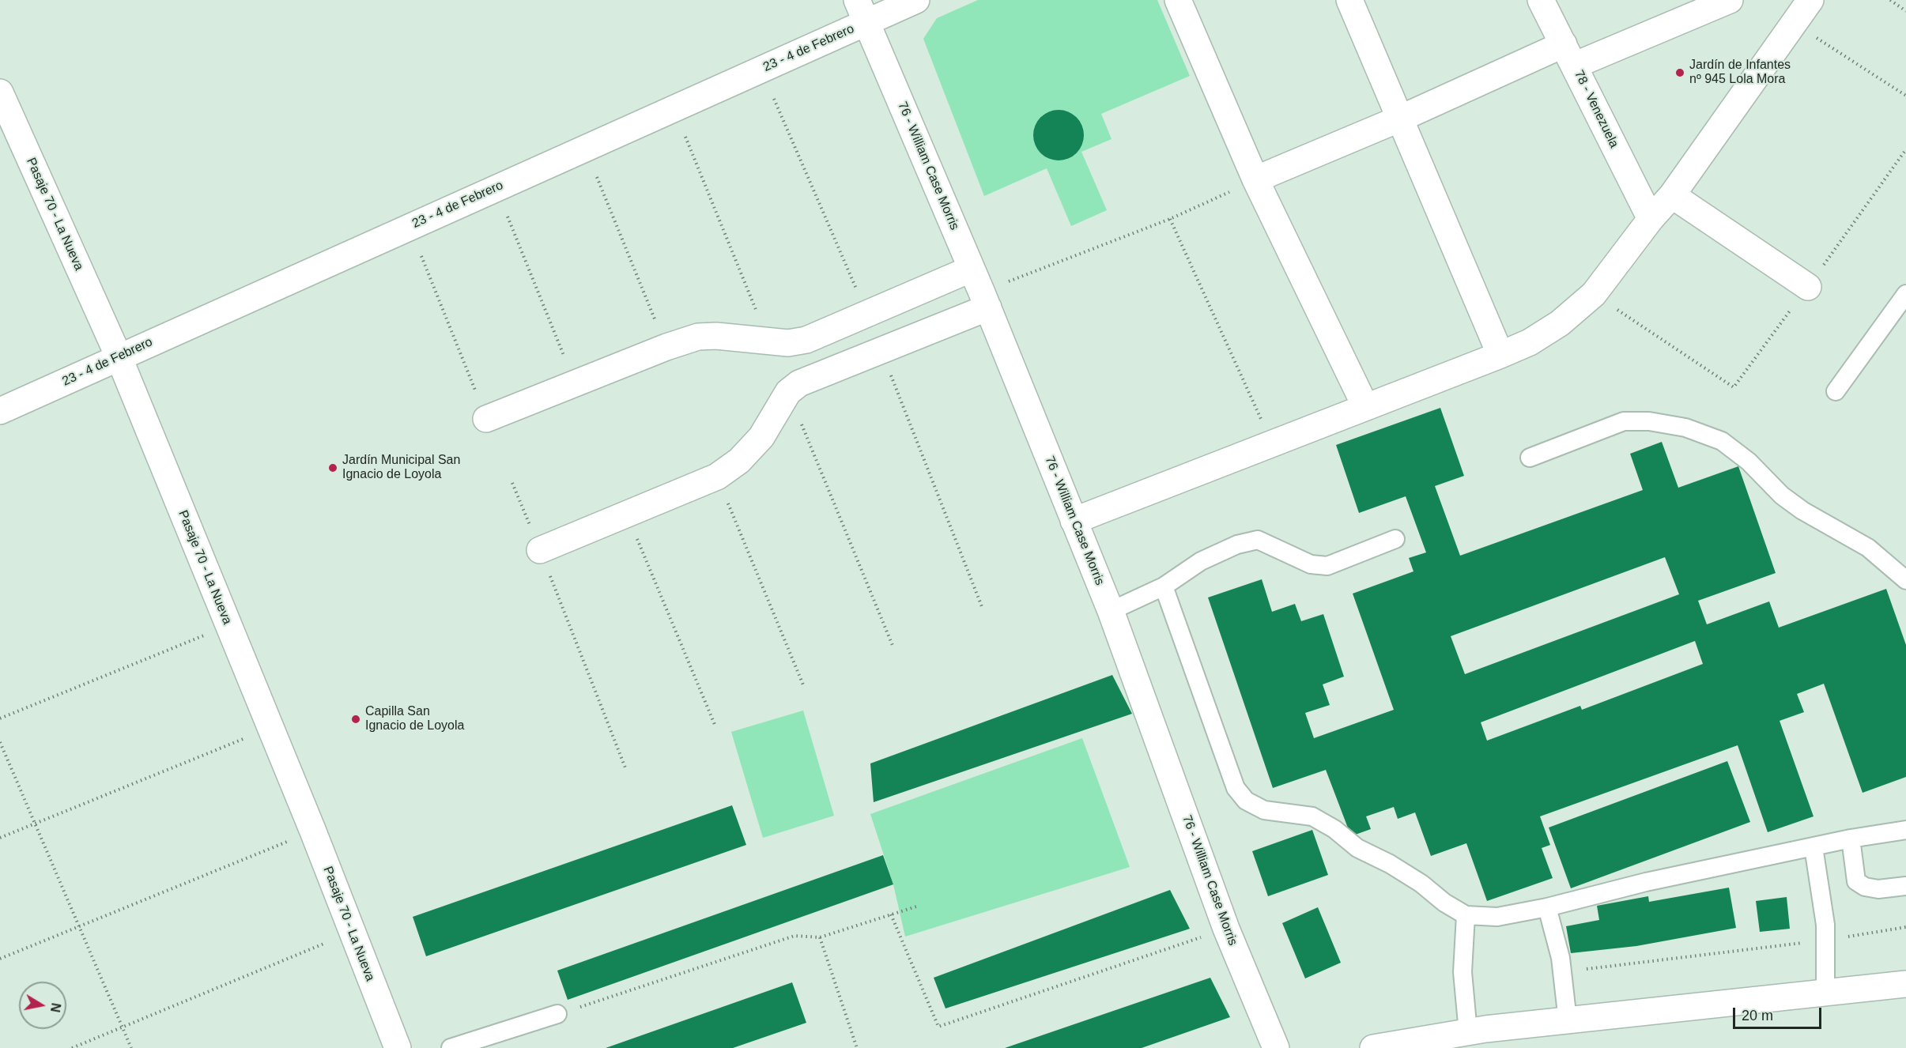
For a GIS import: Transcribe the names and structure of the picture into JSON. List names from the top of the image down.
{
  "streets": {
    "street": [
      "23 - 4 de Febrero",
      "78 - Venezuela",
      "76 - William Case Morris",
      "Pasaje 70 - La Nueva"
    ]
  },
  "crossings": [
    ["23 - 4 de Febrero", "76 - William Case Morris"],
    ["23 - 4 de Febrero", "Pasaje 70 - La Nueva"]
  ],
  "places": ["Jardín de Infantes nº 945 Lola Mora", "Jardín Municipal San Ignacio de Loyola", "Capilla San Ignacio de Loyola"],
  "scale_bar": "20 m",
  "north": "right"
}
